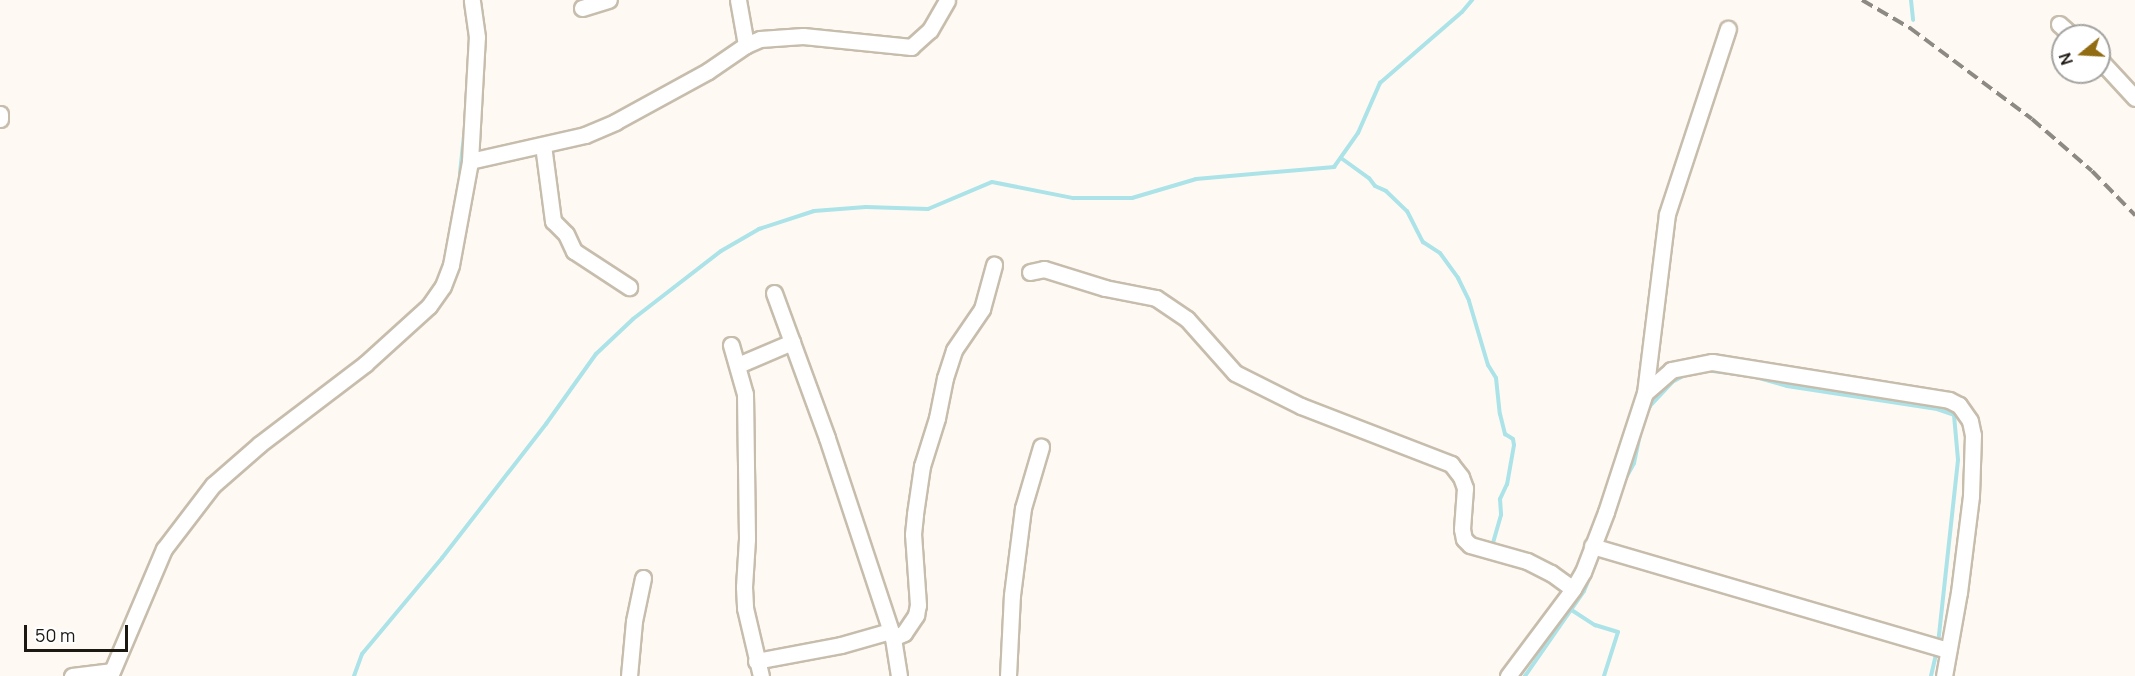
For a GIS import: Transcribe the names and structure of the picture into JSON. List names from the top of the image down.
{
  "scale_bar": "50 m",
  "north": "left"
}
